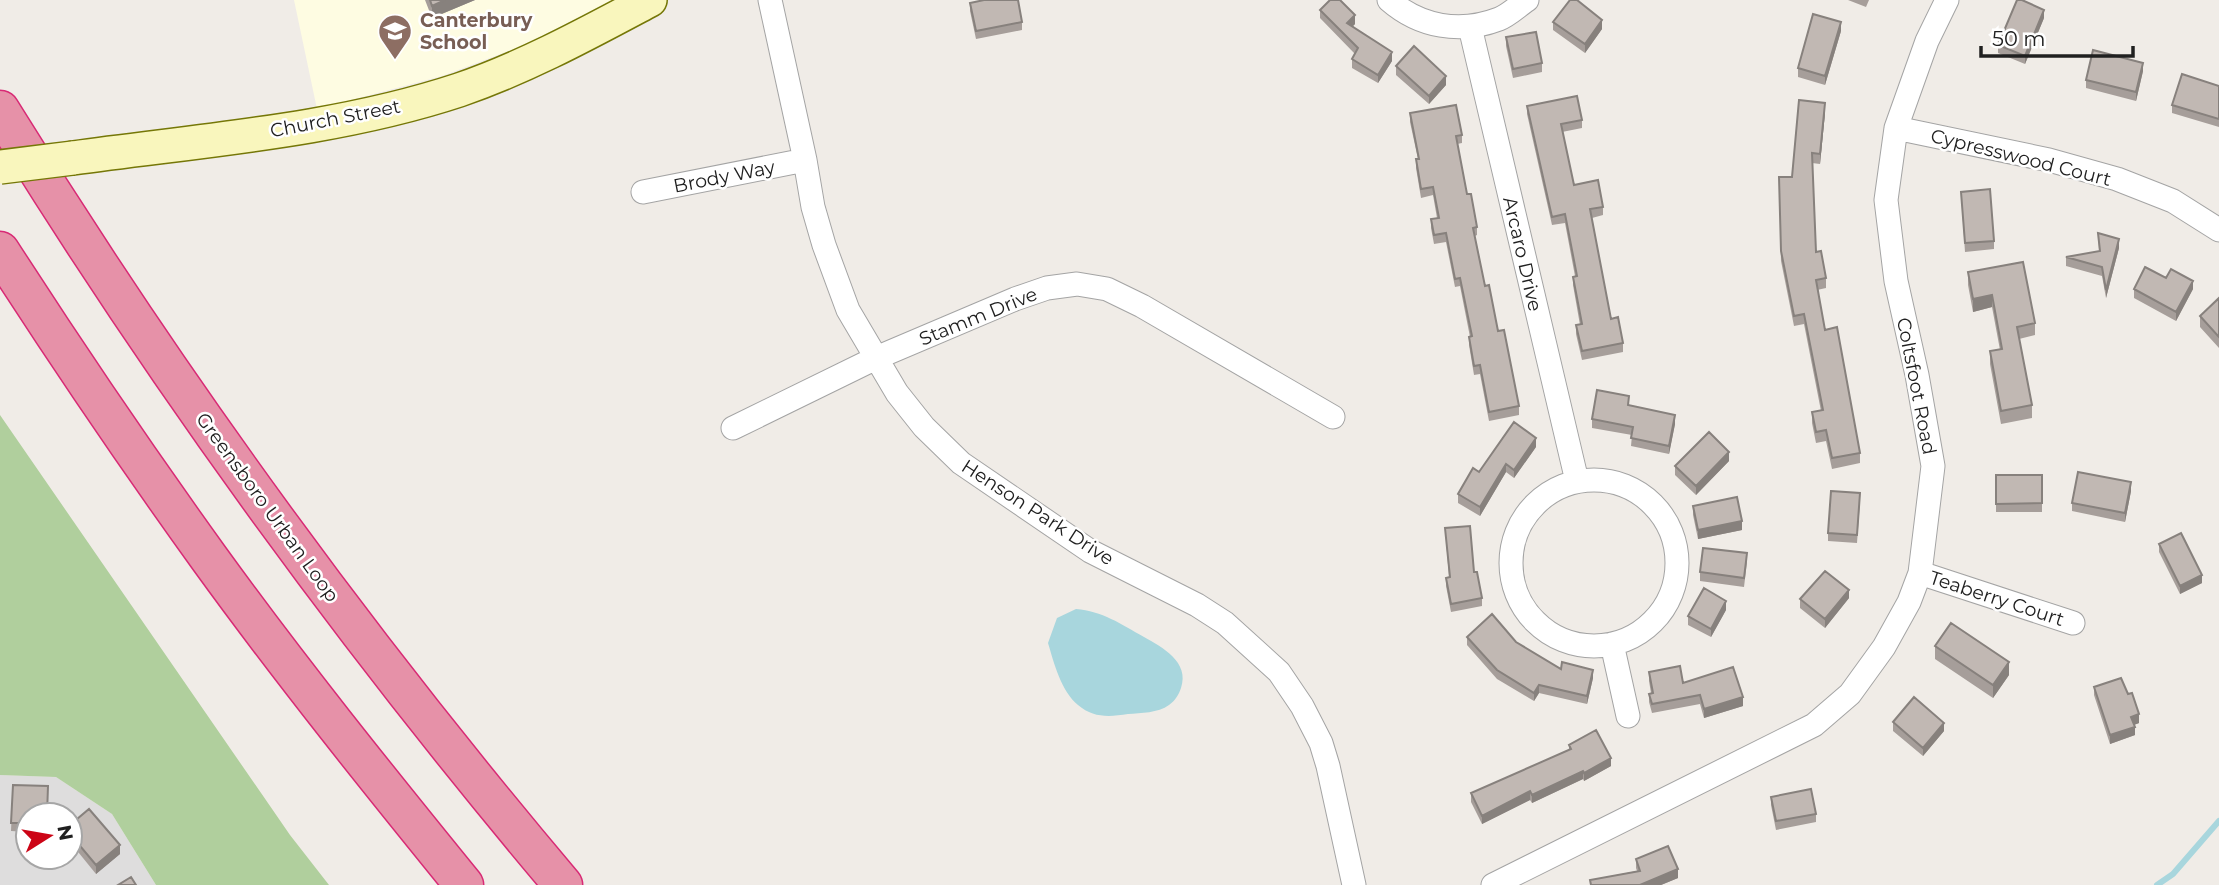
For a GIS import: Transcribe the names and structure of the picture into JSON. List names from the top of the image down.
{
  "streets": {
    "highway": ["Greensboro Urban Loop"],
    "street": [
      "Church Street",
      "Cypresswood Court",
      "Brody Way",
      "Arcaro Drive",
      "Stamm Drive",
      "Coltsfoot Road",
      "Henson Park Drive",
      "Teaberry Court"
    ]
  },
  "crossings": [
    ["Cypresswood Court", "Coltsfoot Road"],
    ["Brody Way", "Henson Park Drive"],
    ["Stamm Drive", "Henson Park Drive"],
    ["Coltsfoot Road", "Teaberry Court"]
  ],
  "places": {
    "school or university": ["Canterbury School"]
  },
  "scale_bar": "50 m",
  "north": "right"
}
